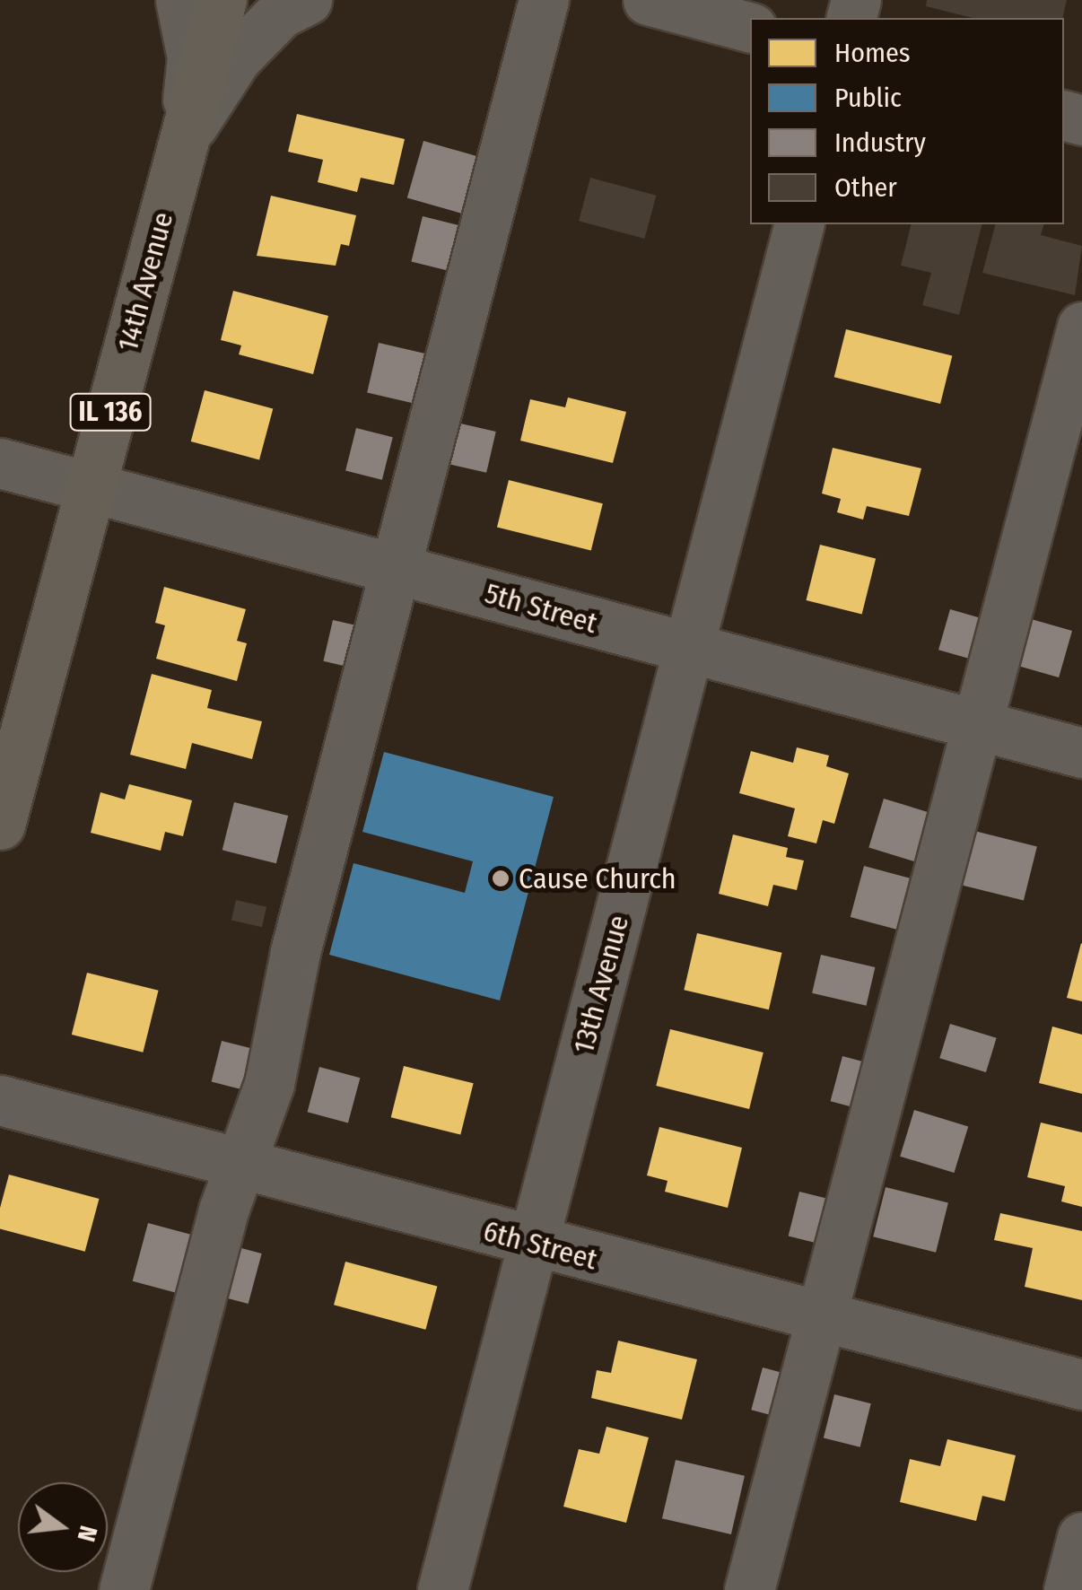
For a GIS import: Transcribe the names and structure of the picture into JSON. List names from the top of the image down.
{
  "streets": {
    "main road": ["14th Avenue", "IL 136"],
    "street": ["5th Street", "13th Avenue", "6th Street"]
  },
  "crossings": [
    ["14th Avenue", "5th Street"],
    ["5th Street", "13th Avenue"],
    ["13th Avenue", "6th Street"]
  ],
  "places": ["Cause Church"],
  "legend": [
    "Homes",
    "Public",
    "Industry",
    "Other"
  ],
  "north": "right"
}
